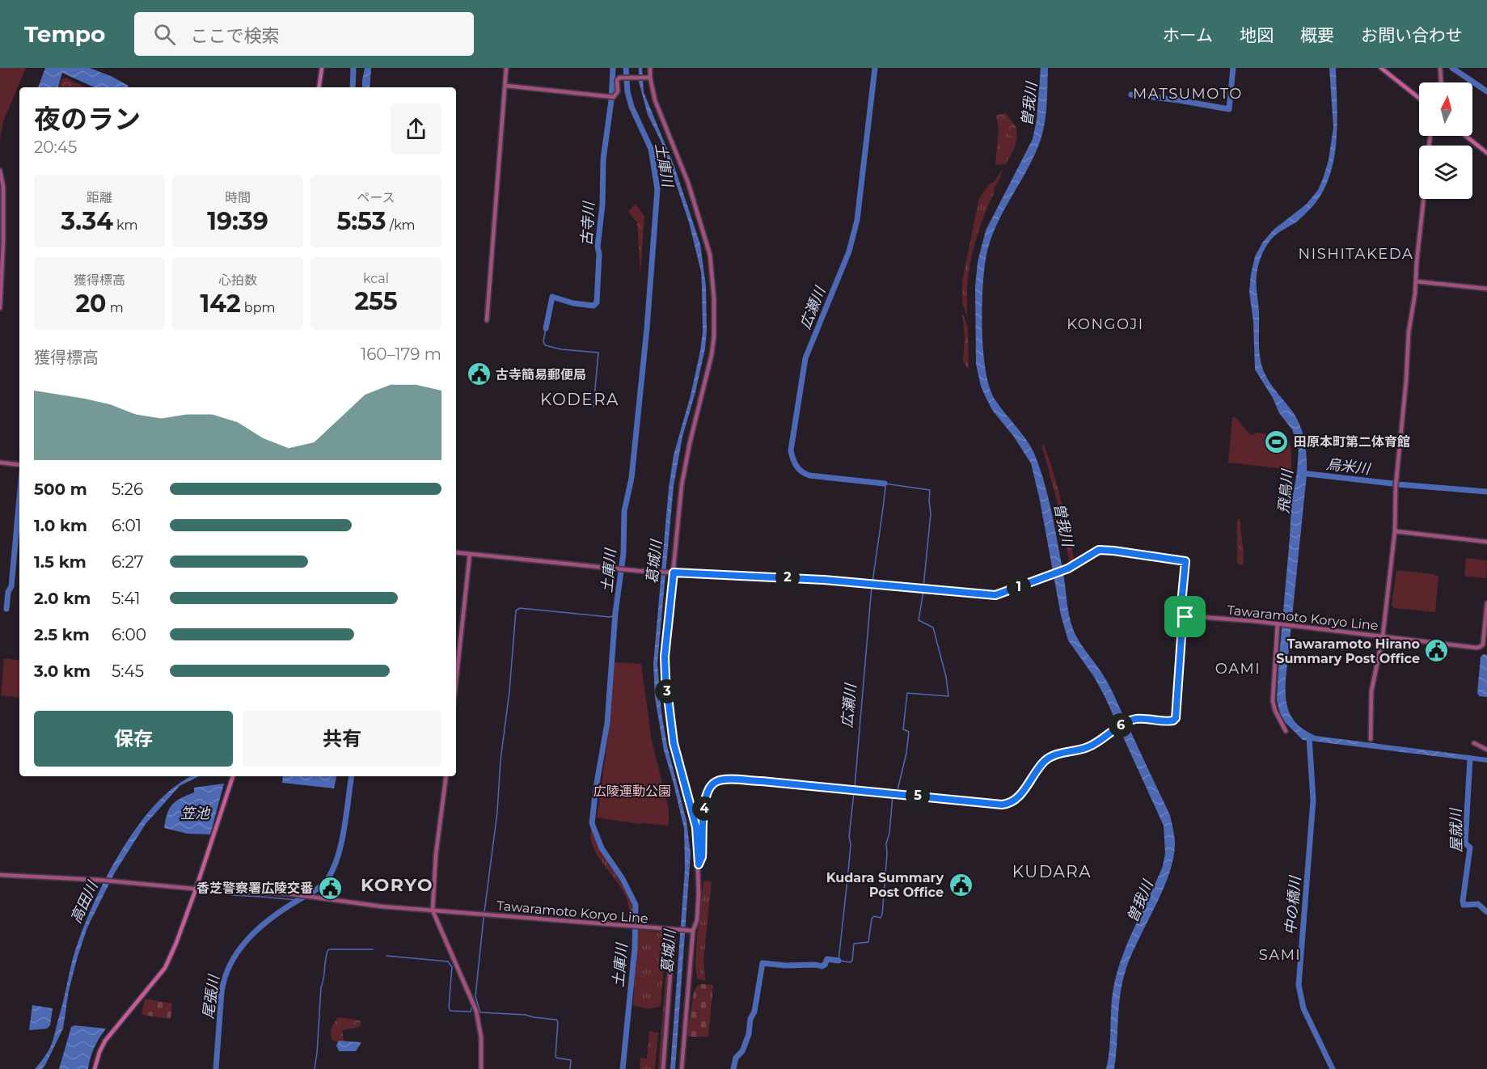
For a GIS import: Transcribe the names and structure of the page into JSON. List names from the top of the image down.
{
  "streets": {
    "main road": ["Tawaramoto Koryo Line"]
  },
  "districts": [
    "MATSUMOTO",
    "NISHITAKEDA",
    "KONGOJI",
    "KODERA",
    "OAMI",
    "KUDARA",
    "KORYO",
    "SAMI"
  ],
  "water": [
    "曽我川",
    "土庫川",
    "古寺川",
    "広瀬川",
    "烏米川",
    "飛鳥川",
    "葛城川",
    "笠池",
    "屋就川",
    "高田川",
    "中の橋川",
    "尾張川"
  ],
  "parks": ["広陵運動公園"],
  "places": {
    "public building": [
      "古寺簡易郵便局",
      "Tawaramoto Hirano Summary Post Office",
      "Kudara Summary Post Office",
      "香芝警察署広陵交番"
    ],
    "sports": ["田原本町第二体育館"]
  },
  "north": "top",
  "page": {
    "header": "Tempo",
    "search": "ここで検索",
    "nav": [
      "ホーム",
      "地図",
      "概要",
      "お問い合わせ"
    ],
    "heading": ["夜のラン", "20:45"],
    "stats": [
      ["距離", "3.34 km"],
      ["時間", "19:39"],
      ["ペース", "5:53 /km"],
      ["獲得標高", "20 m"],
      ["心拍数", "142 bpm"],
      ["kcal", "255"]
    ],
    "chart": ["獲得標高", "160–179 m"],
    "list": [
      {
        "name": "500 m",
        "note": "5:26"
      },
      {
        "name": "1.0 km",
        "note": "6:01"
      },
      {
        "name": "1.5 km",
        "note": "6:27"
      },
      {
        "name": "2.0 km",
        "note": "5:41"
      },
      {
        "name": "2.5 km",
        "note": "6:00"
      },
      {
        "name": "3.0 km",
        "note": "5:45"
      }
    ],
    "pins": [
      "2",
      "1",
      "3",
      "6",
      "5",
      "4"
    ],
    "buttons": ["保存", "共有"]
  }
}
